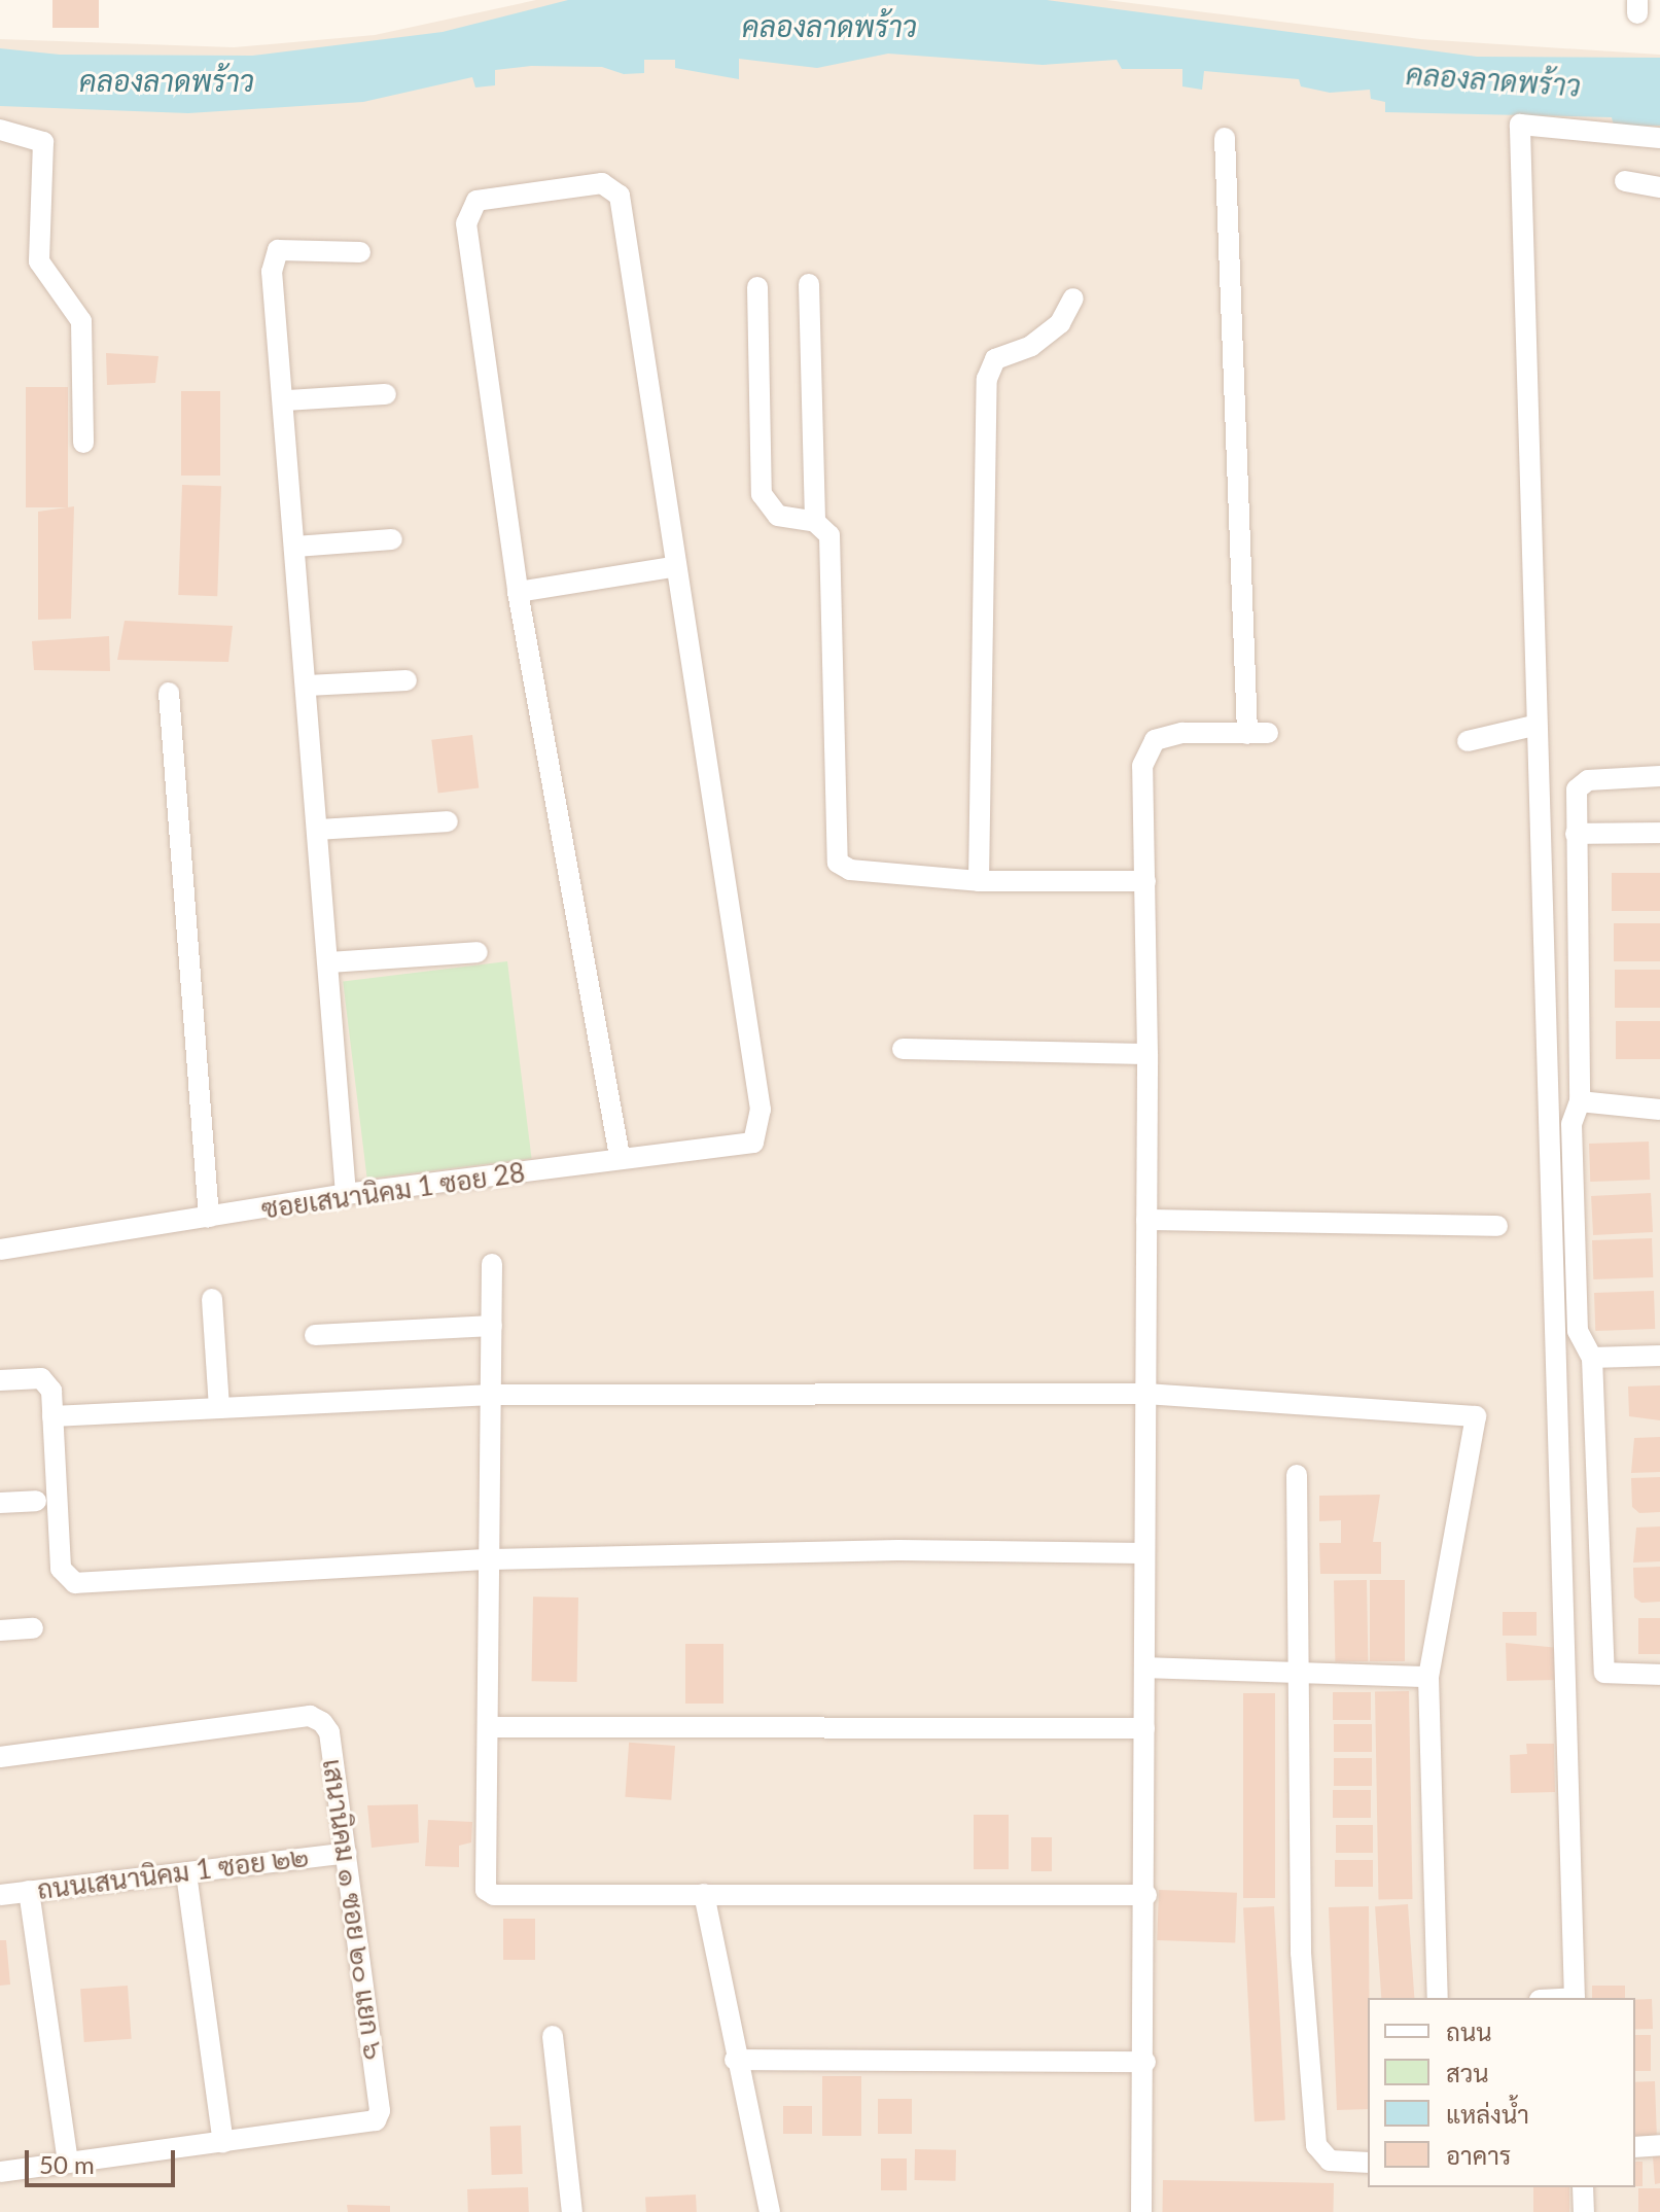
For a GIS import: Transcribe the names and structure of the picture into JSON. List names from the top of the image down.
{
  "streets": {
    "street": ["ซอยเสนานิคม 1 ซอย 28", "ถนนเสนานิคม 1 ซอย ๒๒", "เสนานิคม ๑ ซอย ๒๐ แยก ๖"]
  },
  "crossings": [
    ["ถนนเสนานิคม 1 ซอย ๒๒", "เสนานิคม ๑ ซอย ๒๐ แยก ๖"]
  ],
  "water": ["คลองลาดพร้าว"],
  "legend": [
    "ถนน",
    "สวน",
    "แหล่งน้ำ",
    "อาคาร"
  ],
  "scale_bar": "50 m"
}
